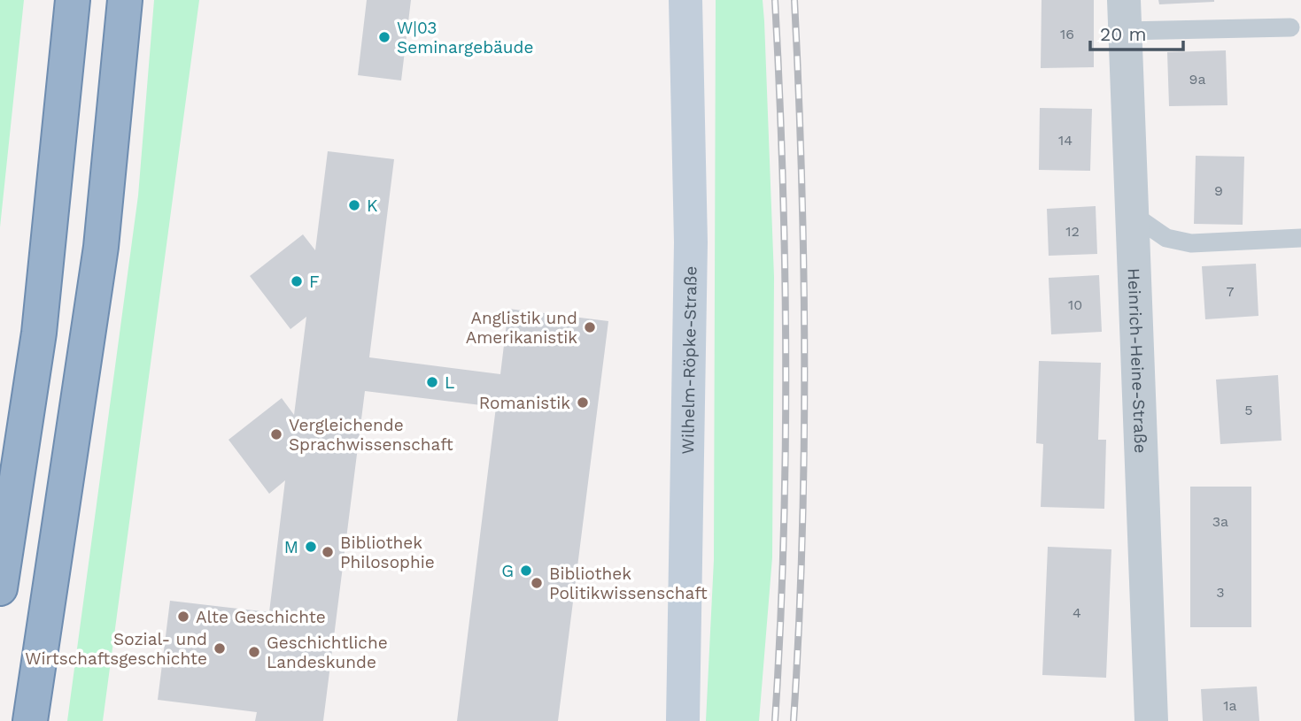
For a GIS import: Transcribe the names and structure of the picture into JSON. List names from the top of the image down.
{
  "streets": {
    "main road": ["Wilhelm-Röpke-Straße"],
    "street": ["Heinrich-Heine-Straße"]
  },
  "places": [
    "W|03 Seminargebäude",
    "K",
    "F",
    "Anglistik und Amerikanistik",
    "L",
    "Romanistik",
    "Vergleichende Sprachwissenschaft",
    "M",
    "Bibliothek Philosophie",
    "G",
    "Bibliothek Politikwissenschaft",
    "Alte Geschichte",
    "Sozial- und Wirtschaftsgeschichte",
    "Geschichtliche Landeskunde"
  ],
  "house_numbers": [
    "16",
    "9a",
    "14",
    "9",
    "12",
    "7",
    "10",
    "5",
    "3a",
    "3",
    "4",
    "1a"
  ],
  "scale_bar": "20 m"
}
